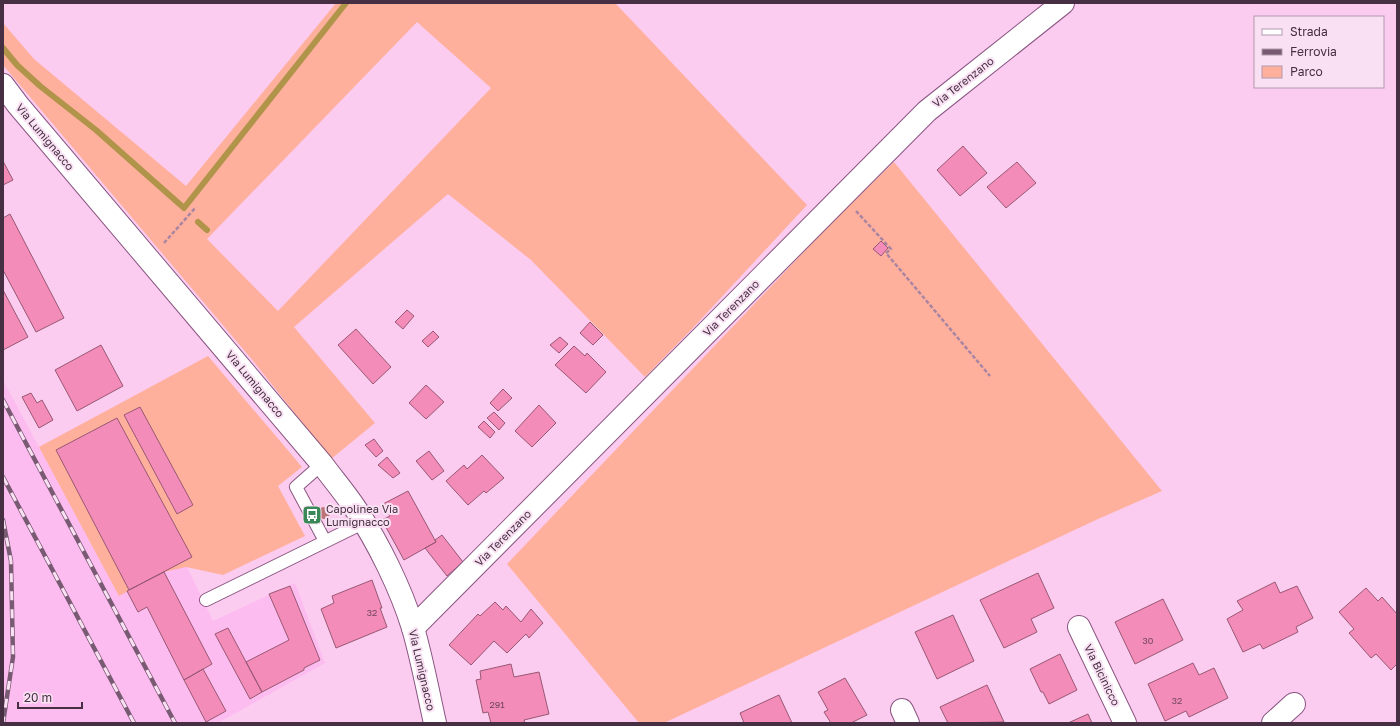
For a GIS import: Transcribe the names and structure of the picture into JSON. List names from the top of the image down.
{
  "streets": {
    "street": ["Via Terenzano", "Via Lumignacco", "Via Bicinicco"]
  },
  "crossings": [
    ["Via Terenzano", "Via Lumignacco"]
  ],
  "places": {
    "bus stop": ["Capolinea Via Lumignacco"]
  },
  "house_numbers": [
    "32",
    "30",
    "32",
    "291"
  ],
  "legend": ["Strada", "Ferrovia", "Parco"],
  "scale_bar": "20 m"
}
